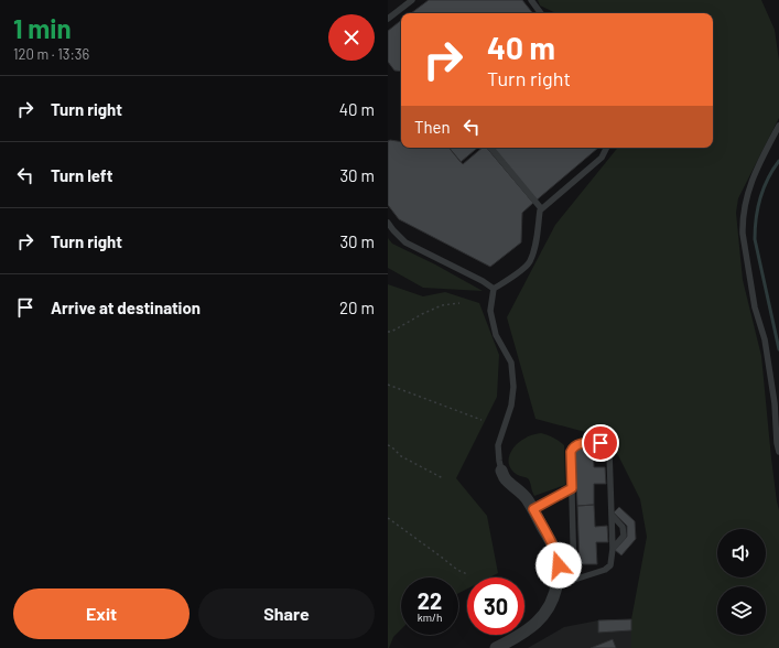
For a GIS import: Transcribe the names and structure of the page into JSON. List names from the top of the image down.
{
  "page": {
    "heading": ["1 min", "120 m · 13:36"],
    "turn": ["40 m", "Turn right"],
    "list": [
      {
        "name": "Turn right",
        "value": "40 m"
      },
      {
        "name": "Turn left",
        "value": "30 m"
      },
      {
        "name": "Turn right",
        "value": "30 m"
      },
      {
        "name": "Arrive at destination",
        "value": "20 m"
      }
    ],
    "then": "Then",
    "speed": "22 km/h",
    "limit": "30",
    "buttons": ["Exit", "Share"]
  }
}
